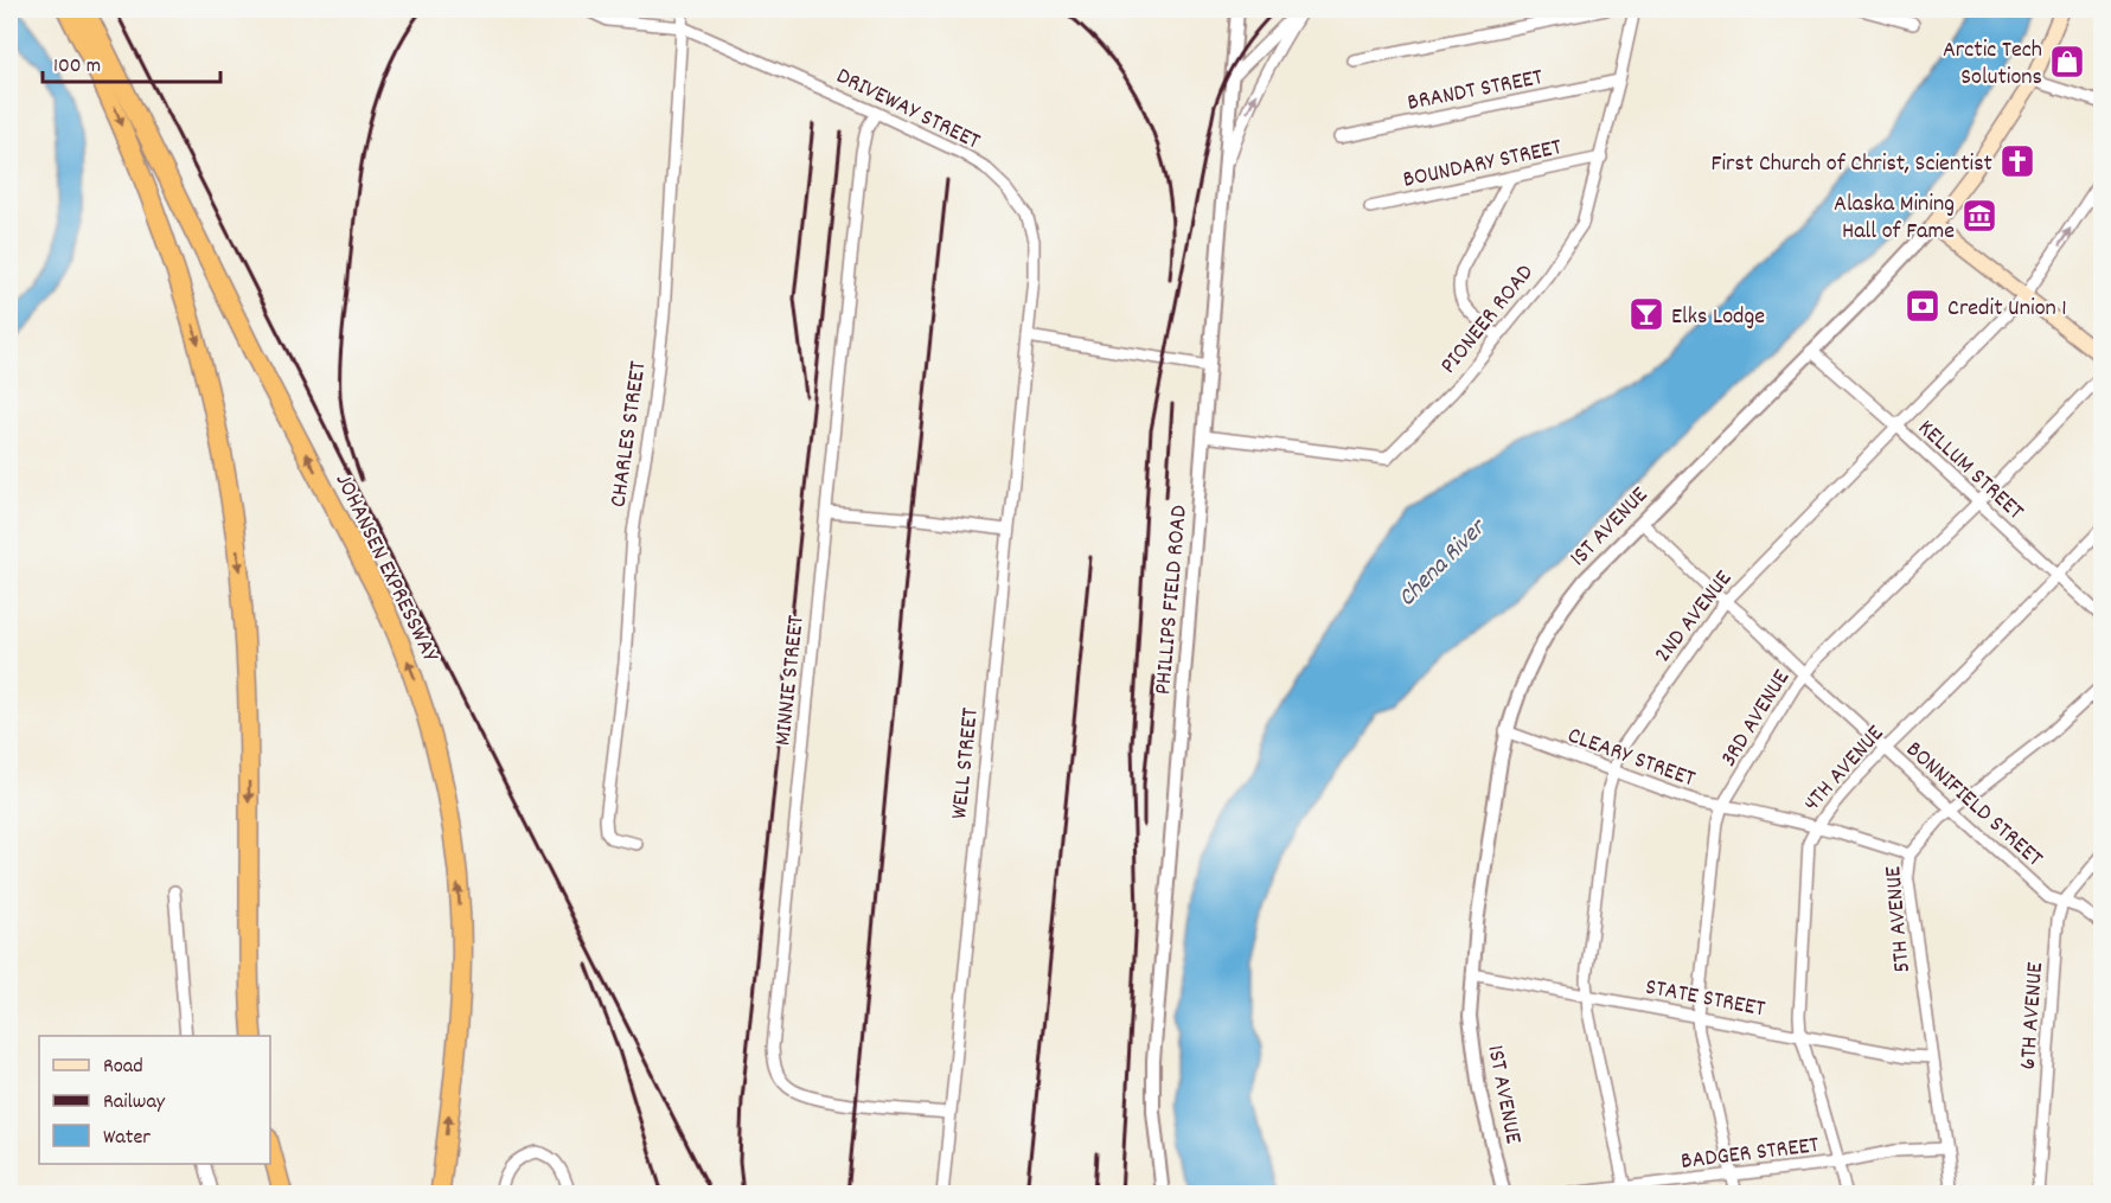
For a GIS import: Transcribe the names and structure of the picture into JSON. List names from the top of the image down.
{
  "streets": {
    "highway": ["JOHANSEN EXPRESSWAY"],
    "main road": ["1ST AVENUE"],
    "street": [
      "BRANDT STREET",
      "DRIVEWAY STREET",
      "BOUNDARY STREET",
      "PIONEER ROAD",
      "CHARLES STREET",
      "KELLUM STREET",
      "PHILLIPS FIELD ROAD",
      "2ND AVENUE",
      "MINNIE STREET",
      "3RD AVENUE",
      "CLEARY STREET",
      "WELL STREET",
      "4TH AVENUE",
      "BONNIFIELD STREET",
      "5TH AVENUE",
      "STATE STREET",
      "6TH AVENUE",
      "BADGER STREET"
    ]
  },
  "crossings": [
    ["BRANDT STREET", "PIONEER ROAD"],
    ["DRIVEWAY STREET", "CHARLES STREET"],
    ["DRIVEWAY STREET", "MINNIE STREET"],
    ["DRIVEWAY STREET", "WELL STREET"],
    ["BOUNDARY STREET", "PIONEER ROAD"],
    ["PIONEER ROAD", "PHILLIPS FIELD ROAD"],
    ["KELLUM STREET", "1ST AVENUE"],
    ["KELLUM STREET", "2ND AVENUE"],
    ["KELLUM STREET", "3RD AVENUE"],
    ["KELLUM STREET", "4TH AVENUE"],
    ["1ST AVENUE", "CLEARY STREET"],
    ["1ST AVENUE", "BONNIFIELD STREET"],
    ["1ST AVENUE", "STATE STREET"],
    ["2ND AVENUE", "CLEARY STREET"],
    ["2ND AVENUE", "BONNIFIELD STREET"],
    ["2ND AVENUE", "STATE STREET"],
    ["2ND AVENUE", "BADGER STREET"],
    ["MINNIE STREET", "WELL STREET"],
    ["3RD AVENUE", "CLEARY STREET"],
    ["3RD AVENUE", "BONNIFIELD STREET"],
    ["3RD AVENUE", "STATE STREET"],
    ["3RD AVENUE", "BADGER STREET"],
    ["CLEARY STREET", "4TH AVENUE"],
    ["CLEARY STREET", "5TH AVENUE"],
    ["4TH AVENUE", "BONNIFIELD STREET"],
    ["4TH AVENUE", "STATE STREET"],
    ["4TH AVENUE", "BADGER STREET"],
    ["BONNIFIELD STREET", "5TH AVENUE"],
    ["BONNIFIELD STREET", "6TH AVENUE"],
    ["5TH AVENUE", "STATE STREET"],
    ["5TH AVENUE", "BADGER STREET"]
  ],
  "water": ["Chena River"],
  "places": {
    "shop": ["Arctic Tech Solutions"],
    "church": ["First Church of Christ, Scientist"],
    "museum": ["Alaska Mining Hall of Fame"],
    "bank": ["Credit Union 1"],
    "bar": ["Elks Lodge"]
  },
  "legend": ["Road", "Railway", "Water"],
  "scale_bar": "100 m"
}
